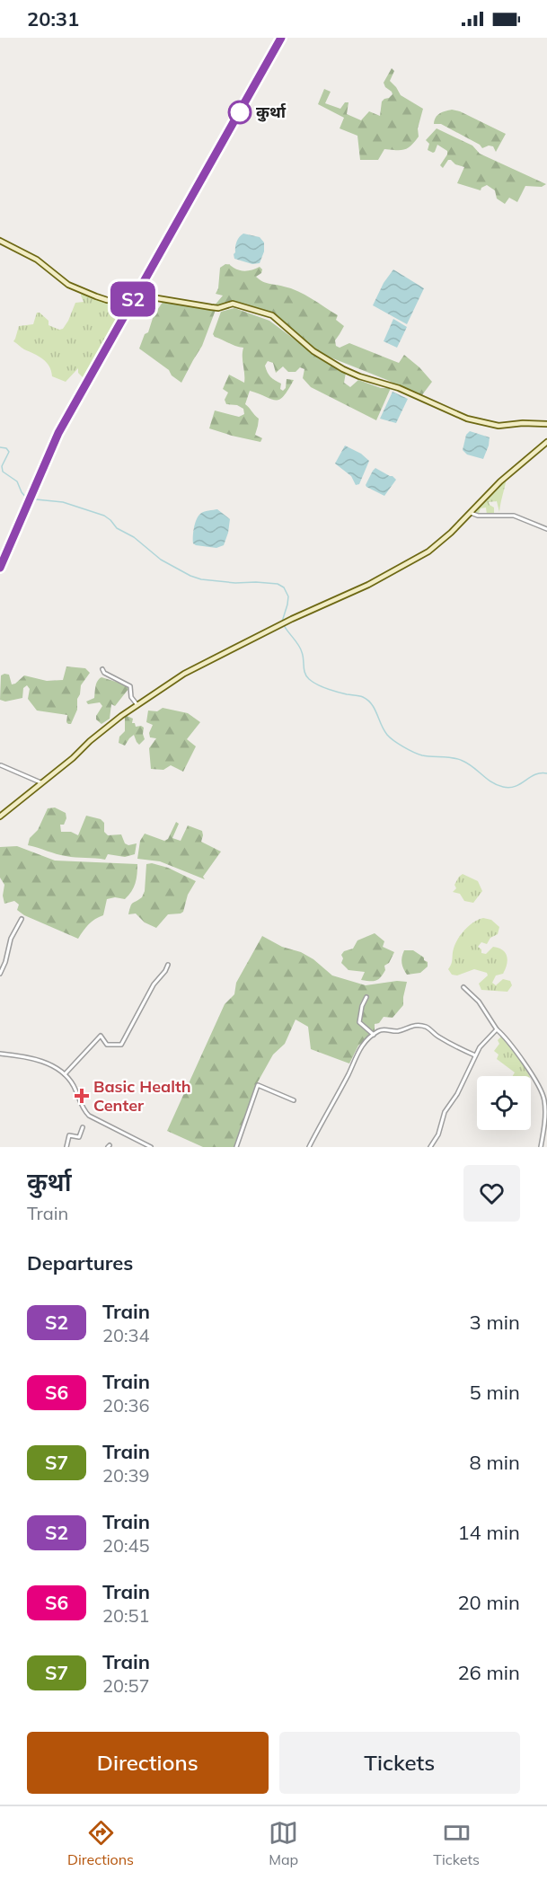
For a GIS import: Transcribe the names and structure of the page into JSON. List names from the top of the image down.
{
  "places": {
    "other": ["कुर्था"],
    "health": ["Basic Health Center"]
  },
  "page": {
    "status": "20:31",
    "on_map": "S2",
    "heading": [
      ["कुर्था", "Train"],
      "Departures"
    ],
    "list": [
      {
        "mark": "S2",
        "name": "Train",
        "note": "20:34",
        "value": "3 min"
      },
      {
        "mark": "S6",
        "name": "Train",
        "note": "20:36",
        "value": "5 min"
      },
      {
        "mark": "S7",
        "name": "Train",
        "note": "20:39",
        "value": "8 min"
      },
      {
        "mark": "S2",
        "name": "Train",
        "note": "20:45",
        "value": "14 min"
      },
      {
        "mark": "S6",
        "name": "Train",
        "note": "20:51",
        "value": "20 min"
      },
      {
        "mark": "S7",
        "name": "Train",
        "note": "20:57",
        "value": "26 min"
      }
    ],
    "buttons": ["Directions", "Tickets"],
    "tabs": ["Directions", "Map", "Tickets"]
  }
}
